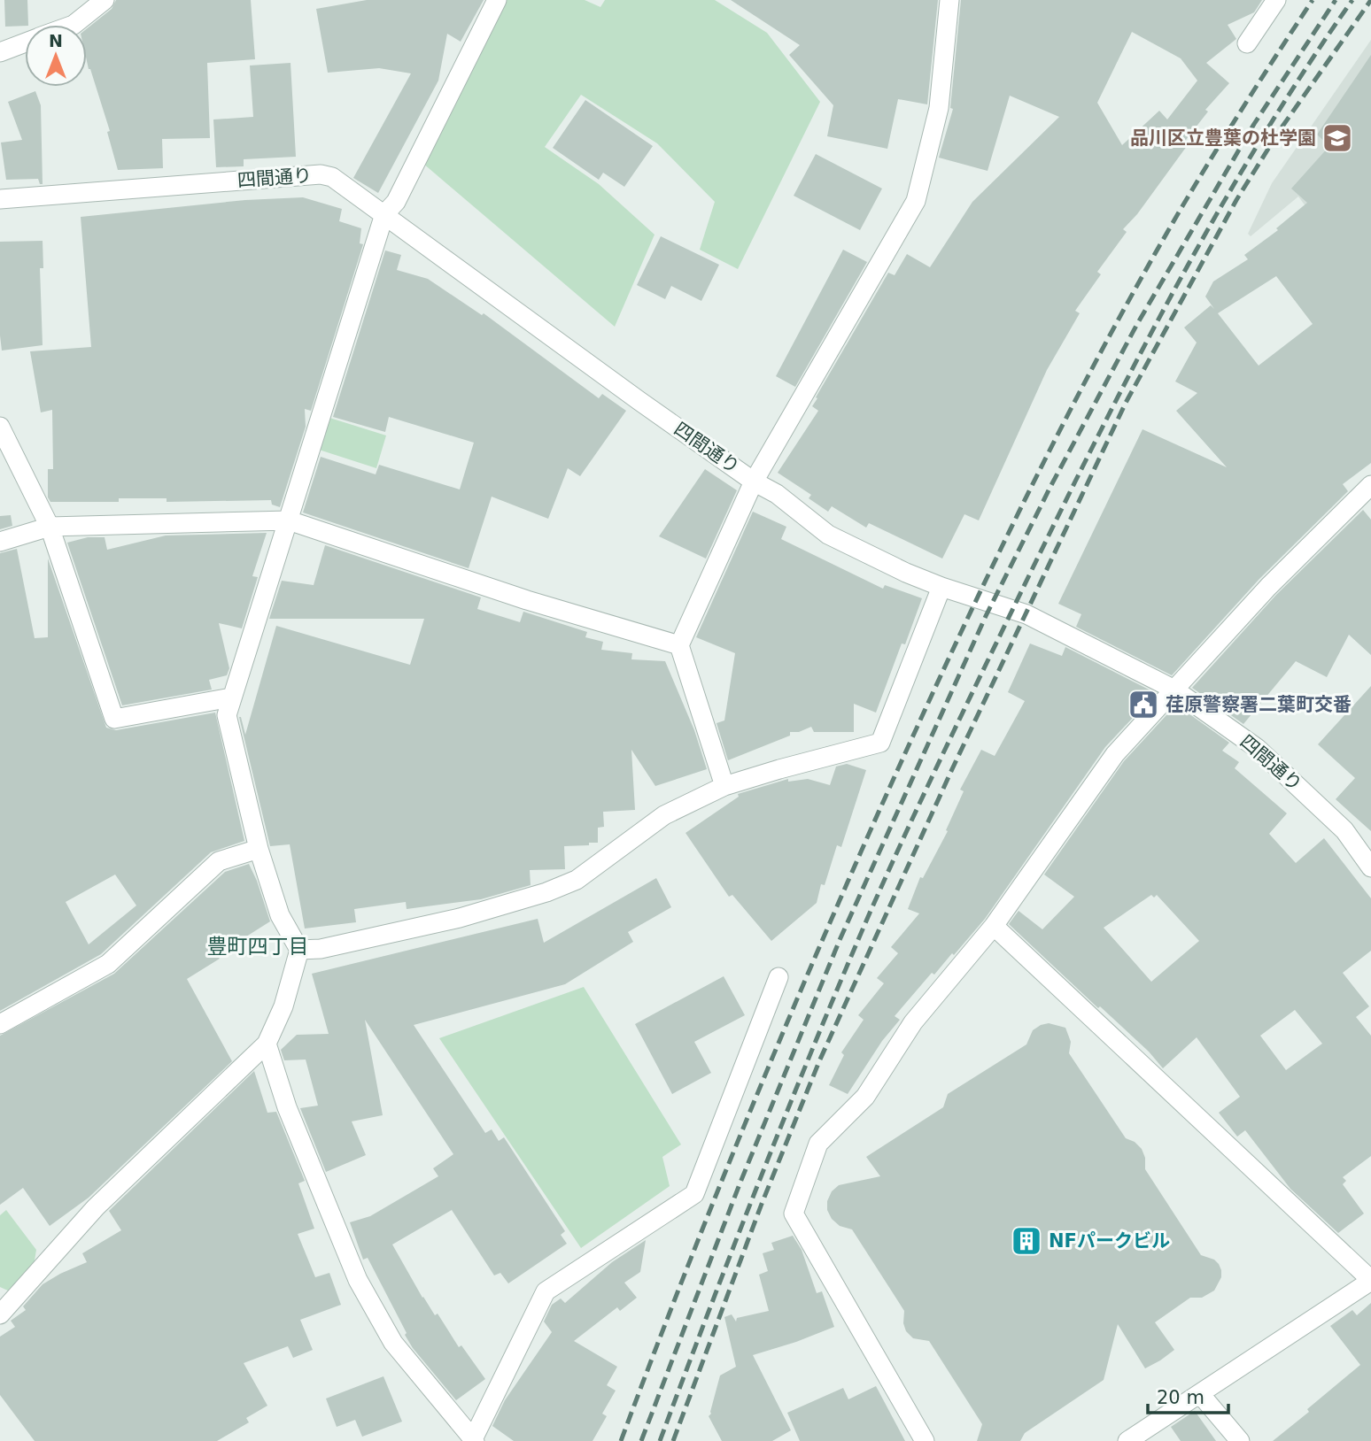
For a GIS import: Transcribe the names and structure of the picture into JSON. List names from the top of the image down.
{
  "streets": {
    "street": ["四間通り"]
  },
  "districts": ["豊町四丁目"],
  "places": {
    "school or university": ["品川区立豊葉の杜学園"],
    "public building": ["荏原警察署二葉町交番"],
    "building": ["NFパークビル"]
  },
  "scale_bar": "20 m",
  "north": "top"
}
